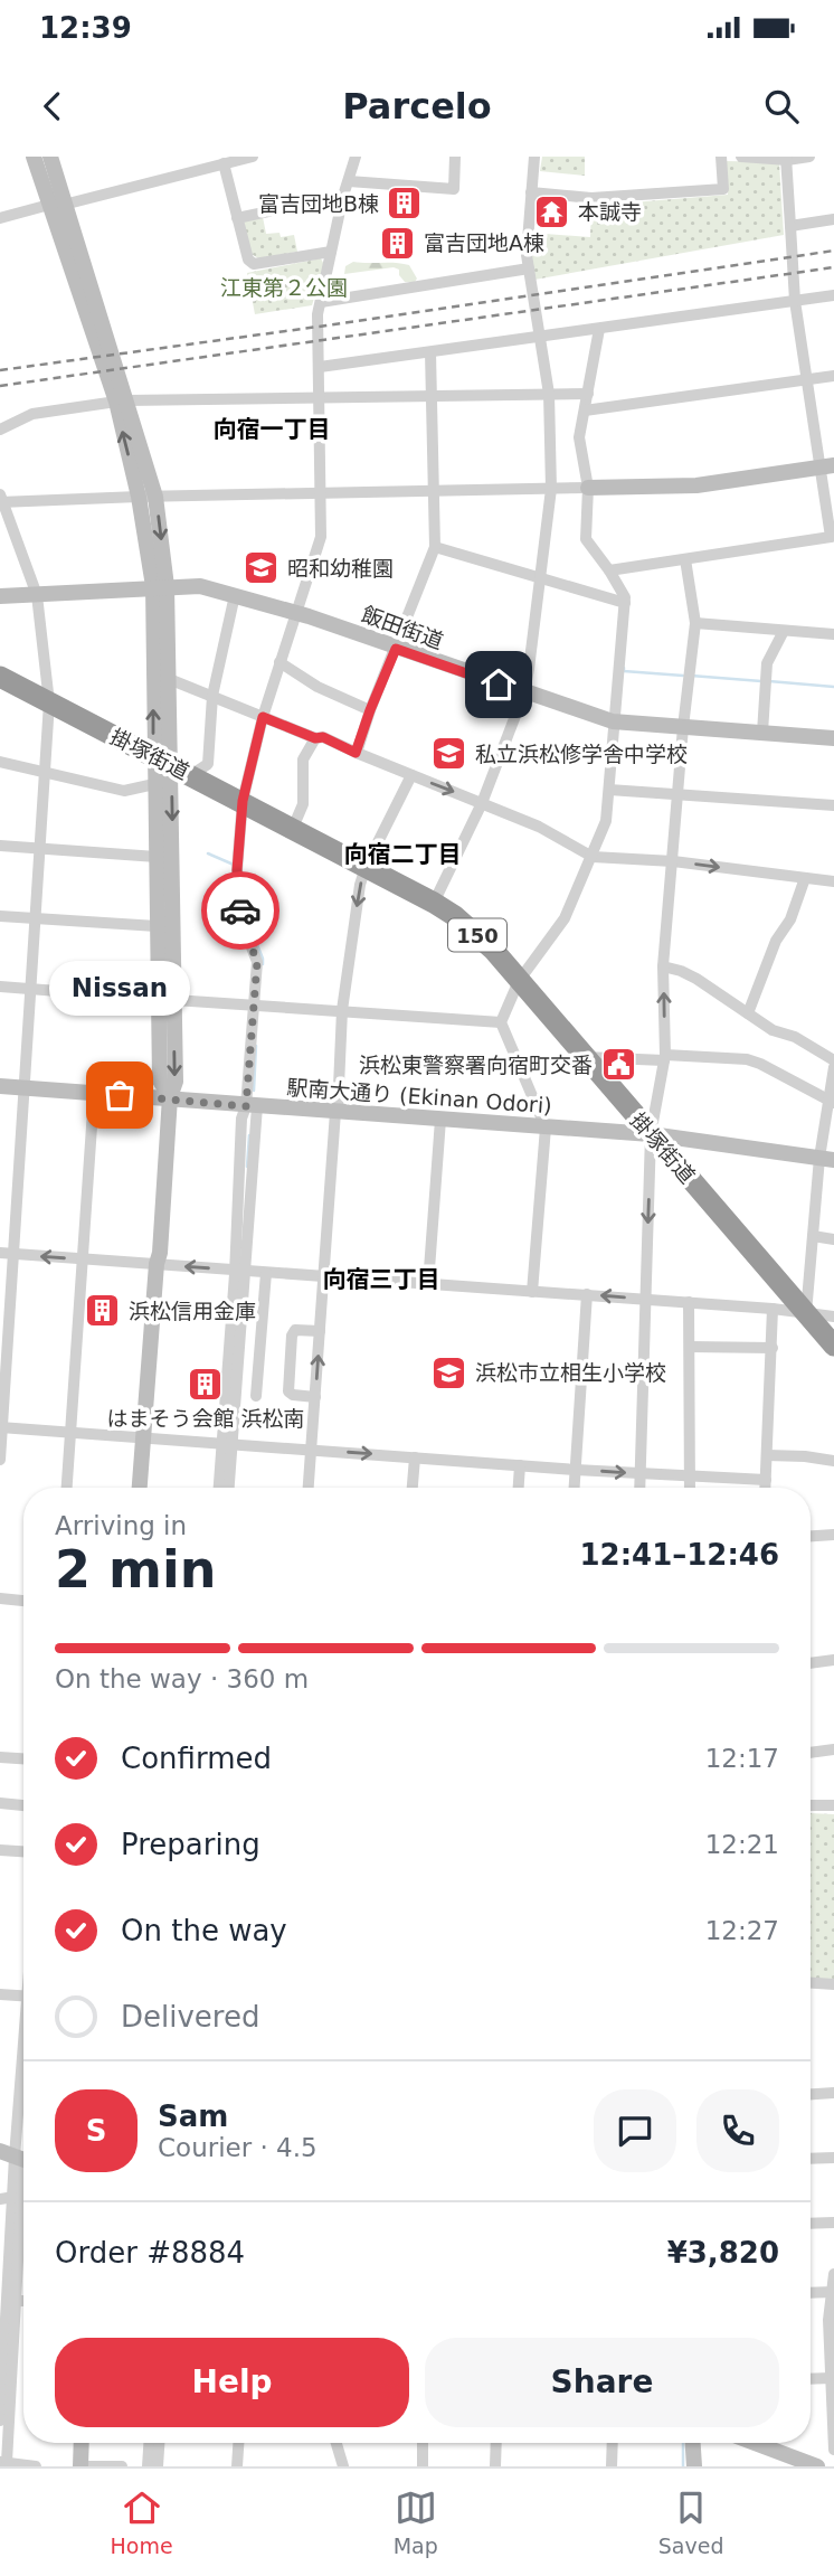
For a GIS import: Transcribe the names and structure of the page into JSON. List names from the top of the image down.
{
  "streets": {
    "highway": ["掛塚街道", "150"],
    "street": ["飯田街道", "駅南大通り (Ekinan Odori)"]
  },
  "crossings": [
    ["掛塚街道", "駅南大通り (Ekinan Odori)"]
  ],
  "districts": ["向宿一丁目", "向宿二丁目", "向宿三丁目"],
  "parks": ["江東第２公園"],
  "places": {
    "building": [
      "富吉団地B棟",
      "富吉団地A棟",
      "浜松信用金庫",
      "はまそう会館 浜松南"
    ],
    "temple": ["本誠寺"],
    "school or university": ["昭和幼稚園", "私立浜松修学舎中学校", "浜松市立相生小学校"],
    "public building": ["浜松東警察署向宿町交番"],
    "other": ["Nissan"]
  },
  "page": {
    "status": "12:39",
    "header": "Parcelo",
    "bubble": "Nissan",
    "heading": ["2 min", "Arriving in", "12:41–12:46"],
    "panel": [
      "Sam",
      "Courier · 4.5",
      "Order #8884",
      "¥3,820"
    ],
    "bar": "On the way · 360 m",
    "list": [
      ["Confirmed", "12:17"],
      ["Preparing", "12:21"],
      ["On the way", "12:27"],
      "Delivered"
    ],
    "round": "S",
    "buttons": ["Help", "Share"],
    "tabs": ["Home", "Map", "Saved"]
  }
}
